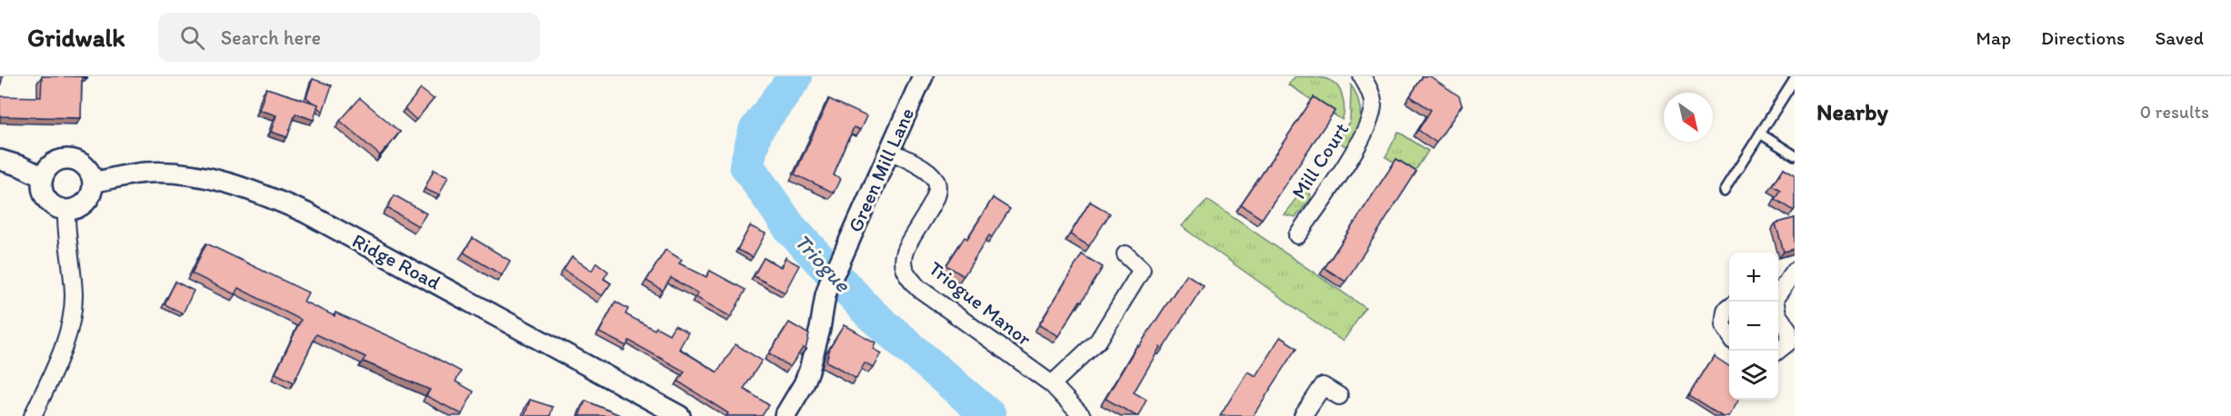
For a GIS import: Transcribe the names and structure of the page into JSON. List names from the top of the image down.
{
  "streets": {
    "street": [
      "Mill Court",
      "Green Mill Lane",
      "Ridge Road",
      "Triogue Manor"
    ]
  },
  "crossings": [
    ["Green Mill Lane", "Triogue Manor"]
  ],
  "water": ["Triogue"],
  "north": "bottom right",
  "page": {
    "header": "Gridwalk",
    "search": "Search here",
    "nav": ["Map", "Directions", "Saved"],
    "heading": ["Nearby", "0 results"],
    "map_buttons": ["+", "−"]
  }
}
